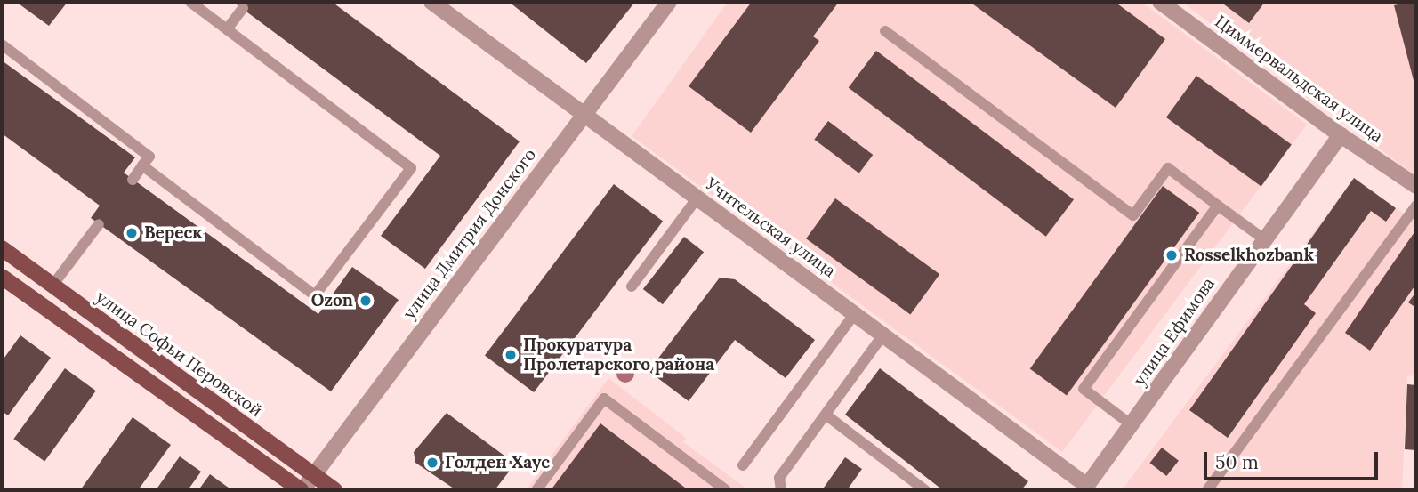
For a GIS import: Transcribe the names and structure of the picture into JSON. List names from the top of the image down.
{
  "streets": {
    "main road": ["улица Софьи Перовской"],
    "street": [
      "Циммервальдская улица",
      "Учительская улица",
      "улица Дмитрия Донского",
      "улица Ефимова"
    ]
  },
  "crossings": [
    ["Циммервальдская улица", "улица Ефимова"],
    ["Учительская улица", "улица Дмитрия Донского"],
    ["Учительская улица", "улица Ефимова"],
    ["улица Дмитрия Донского", "улица Софьи Перовской"]
  ],
  "places": [
    "Вереск",
    "Rosselkhozbank",
    "Ozon",
    "Прокуратура Пролетарского района",
    "Голден Хаус"
  ],
  "scale_bar": "50 m"
}
